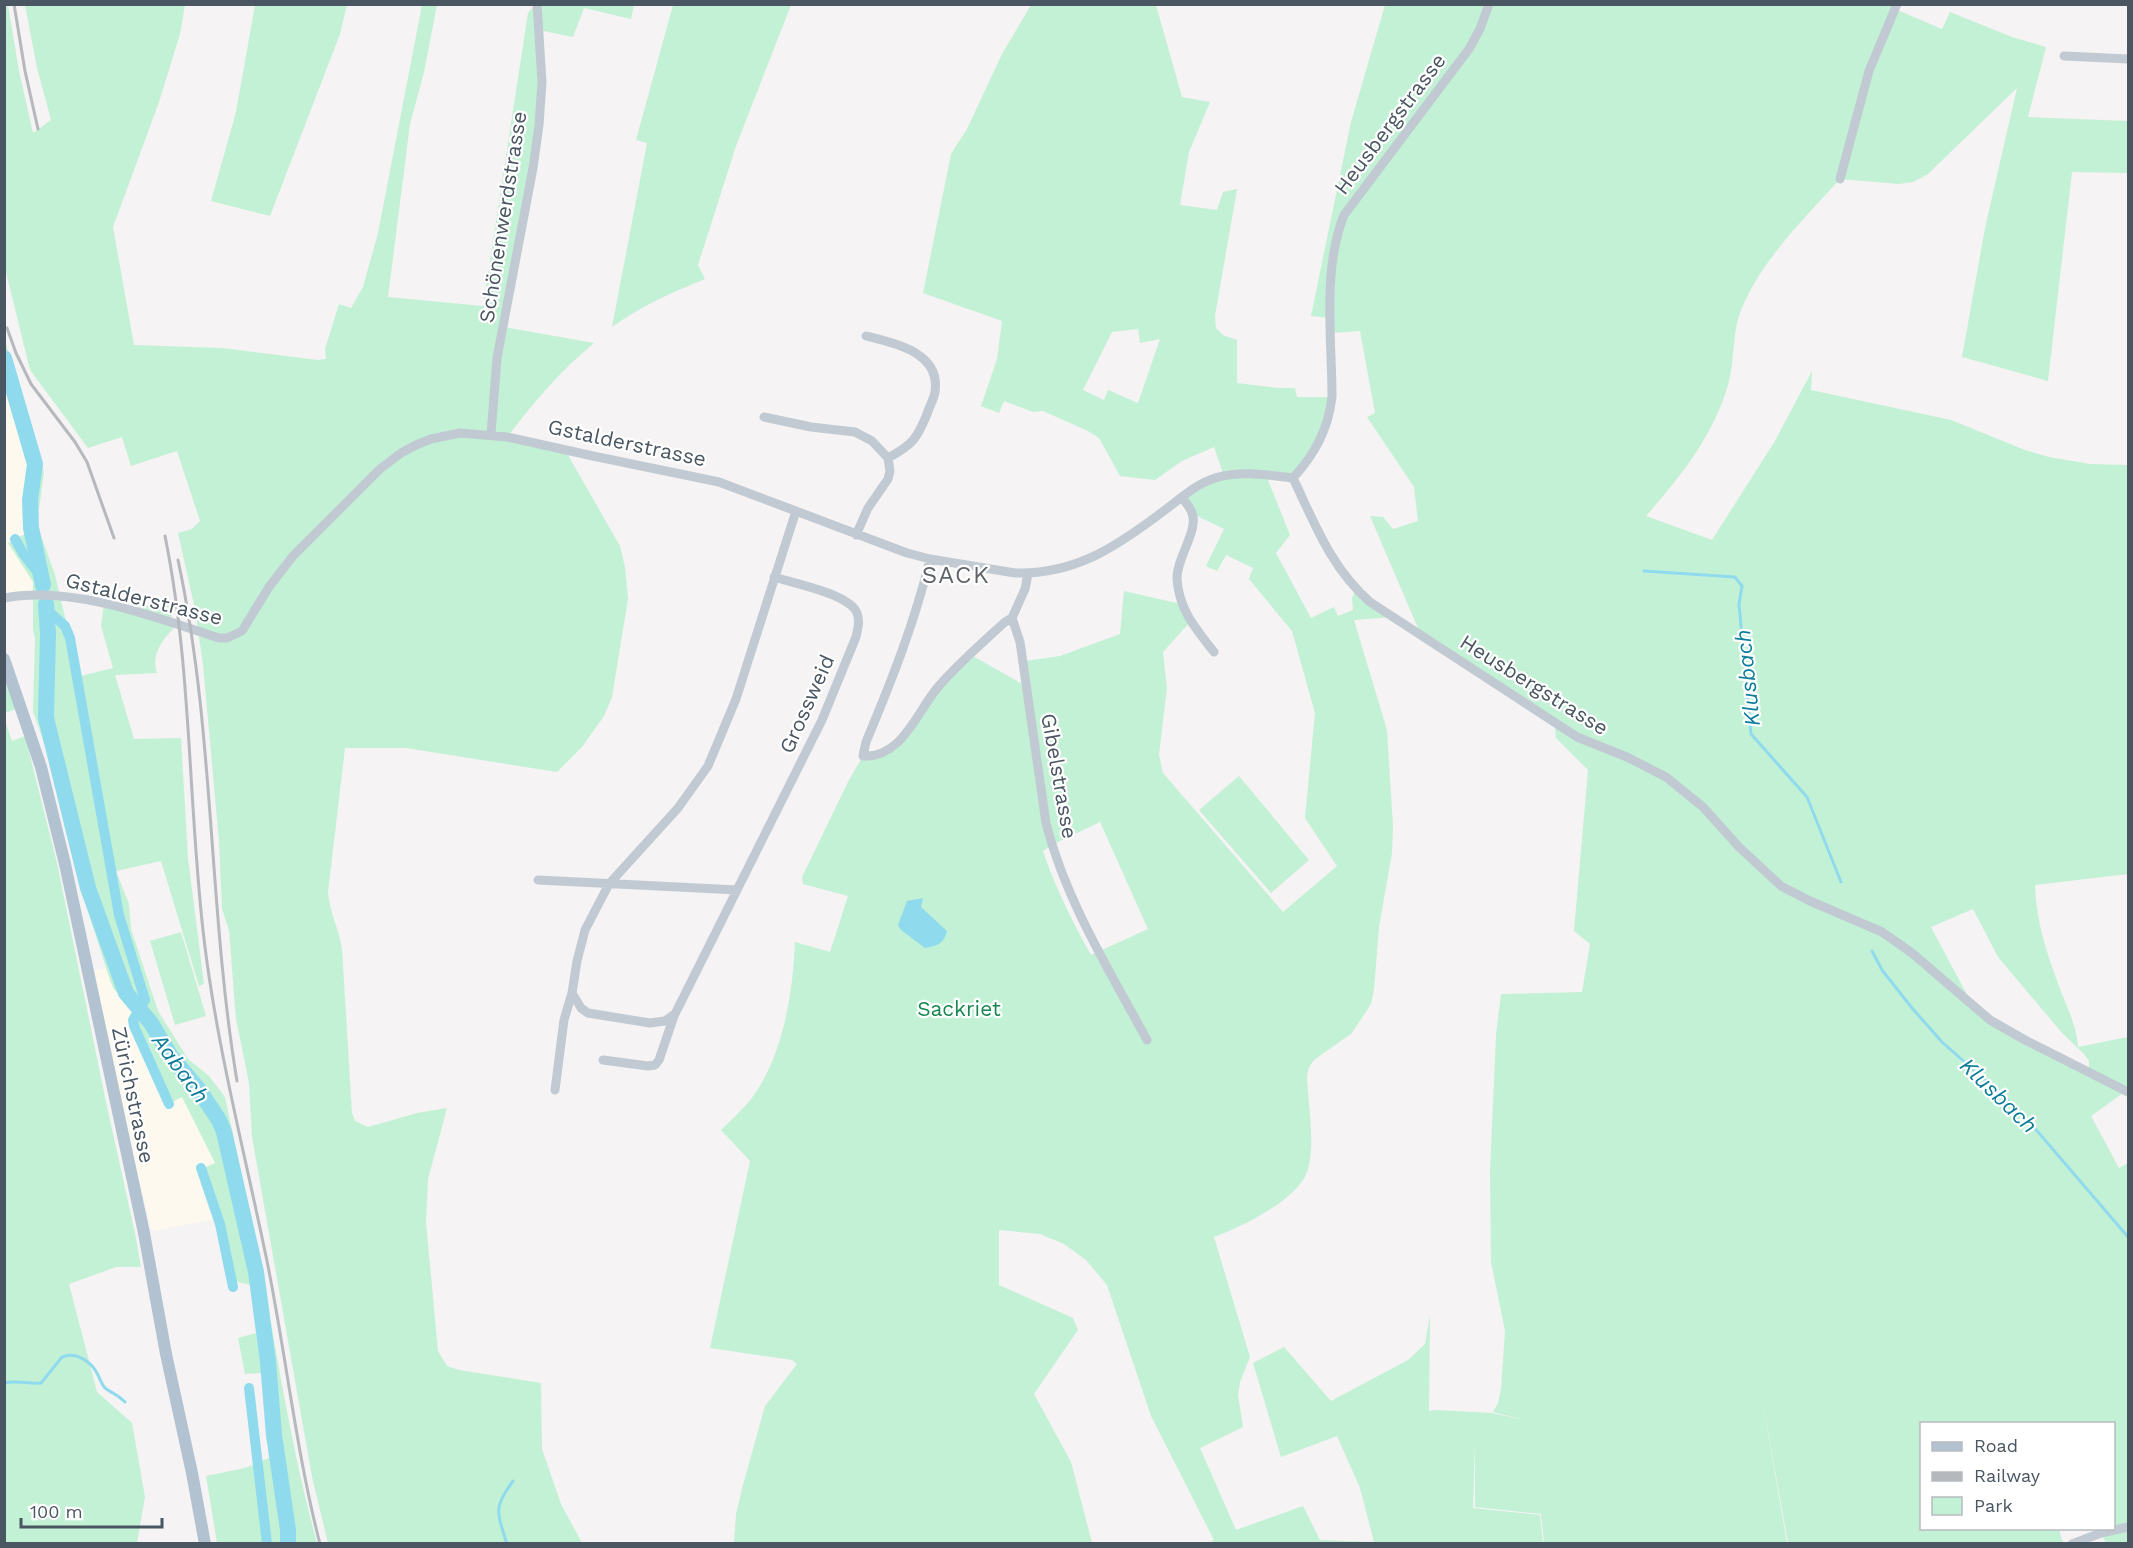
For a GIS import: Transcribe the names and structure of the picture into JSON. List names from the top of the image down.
{
  "streets": {
    "main road": ["Zürichstrasse"],
    "street": [
      "Heusbergstrasse",
      "Schönenwerdstrasse",
      "Gstalderstrasse",
      "Grossweid",
      "Gibelstrasse"
    ]
  },
  "crossings": [
    ["Heusbergstrasse", "Gstalderstrasse"],
    ["Schönenwerdstrasse", "Gstalderstrasse"]
  ],
  "districts": ["SACK"],
  "water": ["Klusbach", "Aabach"],
  "parks": ["Sackriet"],
  "legend": ["Road", "Railway", "Park"],
  "scale_bar": "100 m"
}
